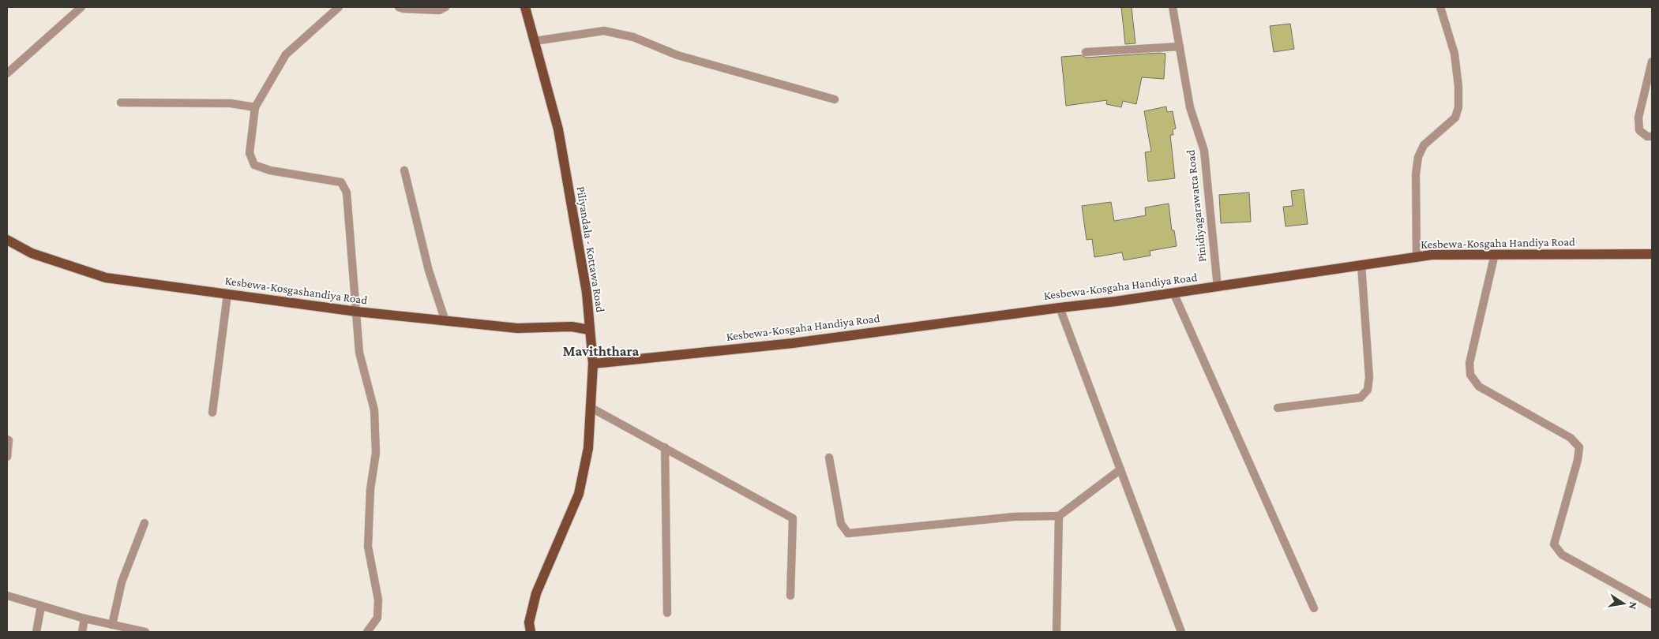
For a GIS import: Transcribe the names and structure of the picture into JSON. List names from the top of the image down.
{
  "streets": {
    "main road": ["Kesbewa-Kosgaha Handiya Road", "Piliyandala - Kottawa Road", "Kesbewa-Kosgashandiya Road"],
    "street": ["Pinidiyagarawatta Road"]
  },
  "crossings": [
    ["Pinidiyagarawatta Road", "Kesbewa-Kosgaha Handiya Road"],
    ["Kesbewa-Kosgaha Handiya Road", "Piliyandala - Kottawa Road"],
    ["Piliyandala - Kottawa Road", "Kesbewa-Kosgashandiya Road"]
  ],
  "districts": ["Maviththara"],
  "north": "right"
}
